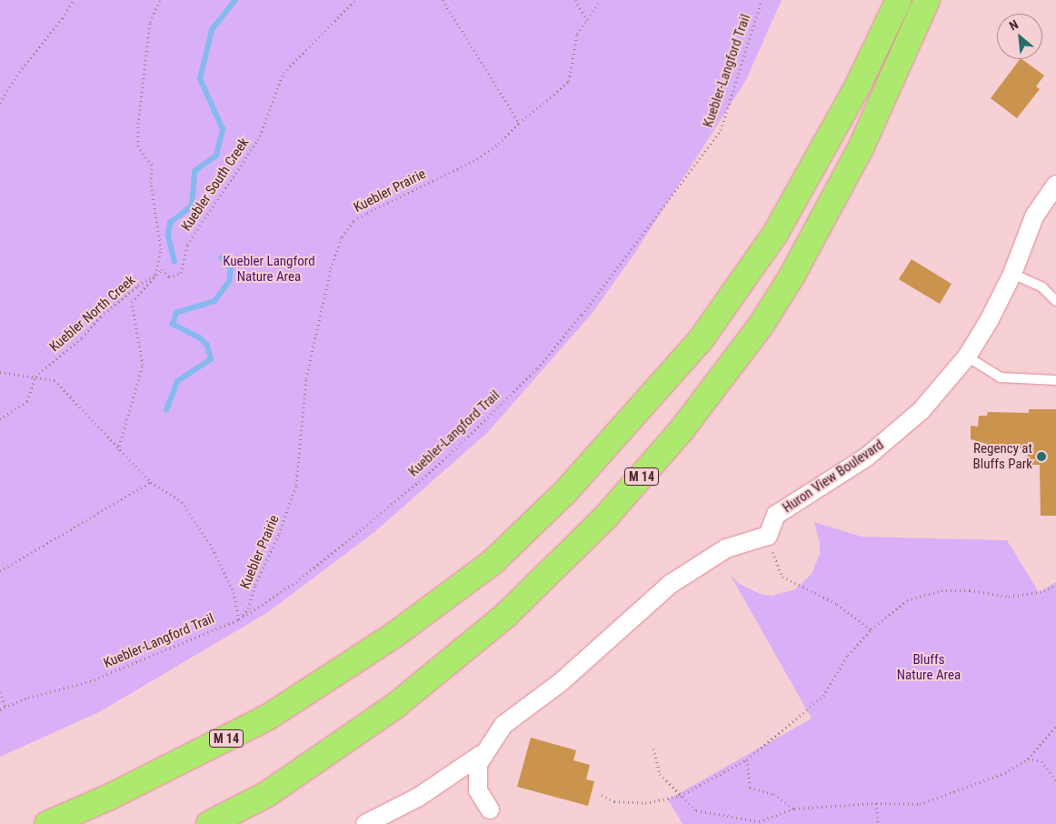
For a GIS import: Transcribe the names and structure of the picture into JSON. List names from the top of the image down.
{
  "streets": {
    "highway": ["M 14"],
    "street": ["Huron View Boulevard"],
    "path": [
      "Kuebler-Langford Trail",
      "Kuebler South Creek",
      "Kuebler Prairie",
      "Kuebler North Creek"
    ]
  },
  "crossings": [
    ["Kuebler-Langford Trail", "Kuebler Prairie"],
    ["Kuebler South Creek", "Kuebler North Creek"]
  ],
  "parks": ["Kuebler Langford Nature Area", "Bluffs Nature Area"],
  "places": ["Regency at Bluffs Park"],
  "north": "top left"
}
